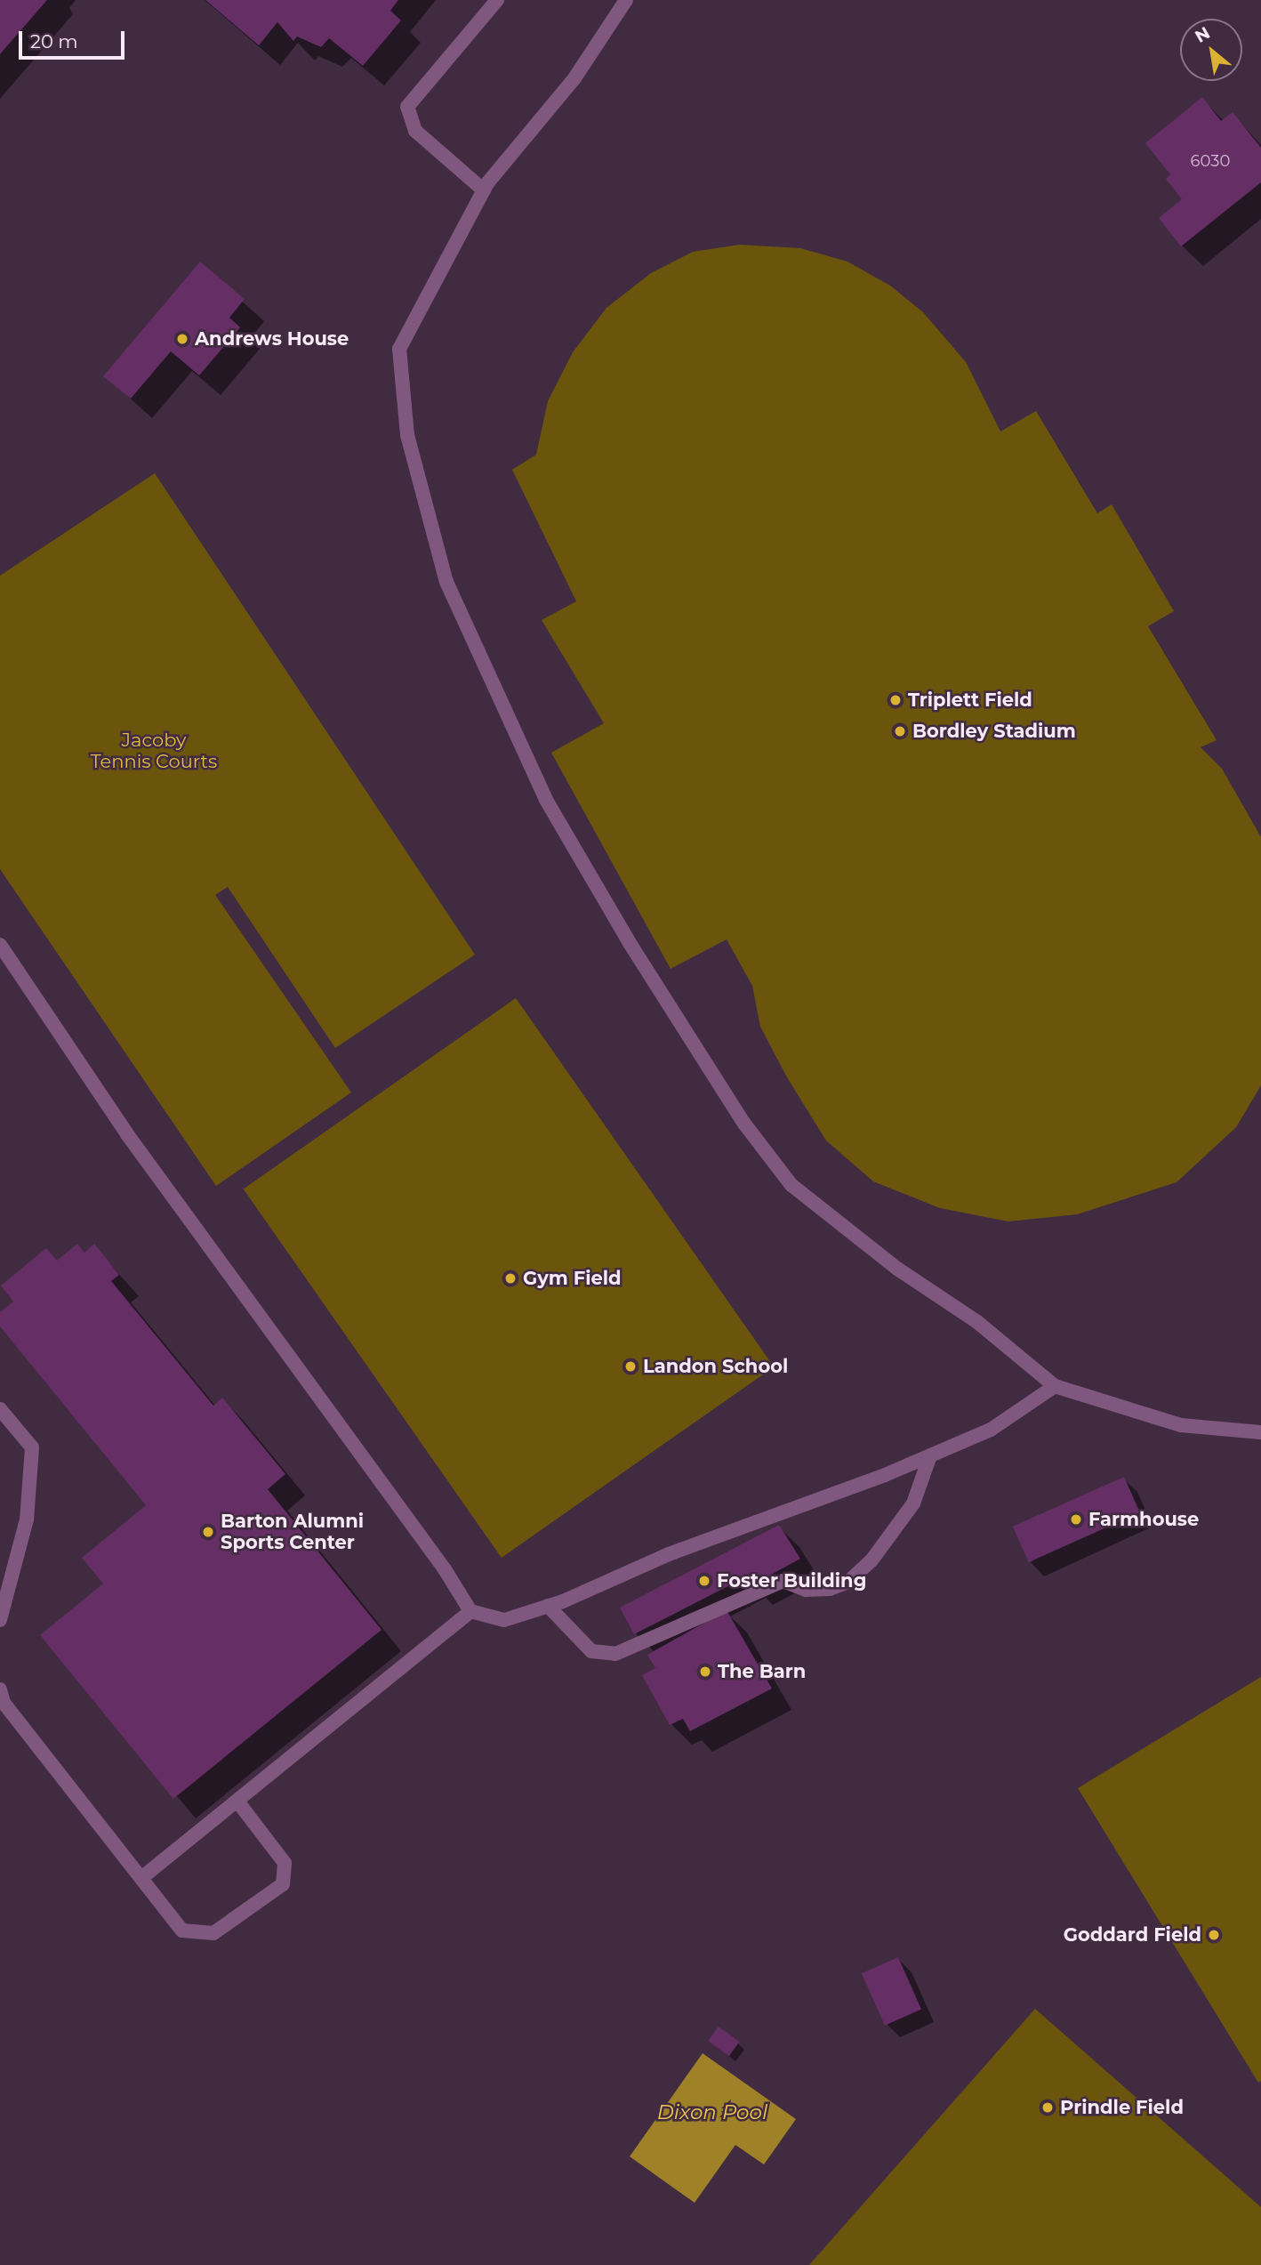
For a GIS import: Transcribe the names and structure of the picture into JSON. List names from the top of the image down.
{
  "water": ["Dixon Pool"],
  "parks": ["Jacoby Tennis Courts"],
  "places": [
    "Andrews House",
    "Triplett Field",
    "Bordley Stadium",
    "Gym Field",
    "Landon School",
    "Farmhouse",
    "Barton Alumni Sports Center",
    "Foster Building",
    "The Barn",
    "Goddard Field",
    "Prindle Field"
  ],
  "house_numbers": ["6030"],
  "scale_bar": "20 m",
  "north": "top left"
}
